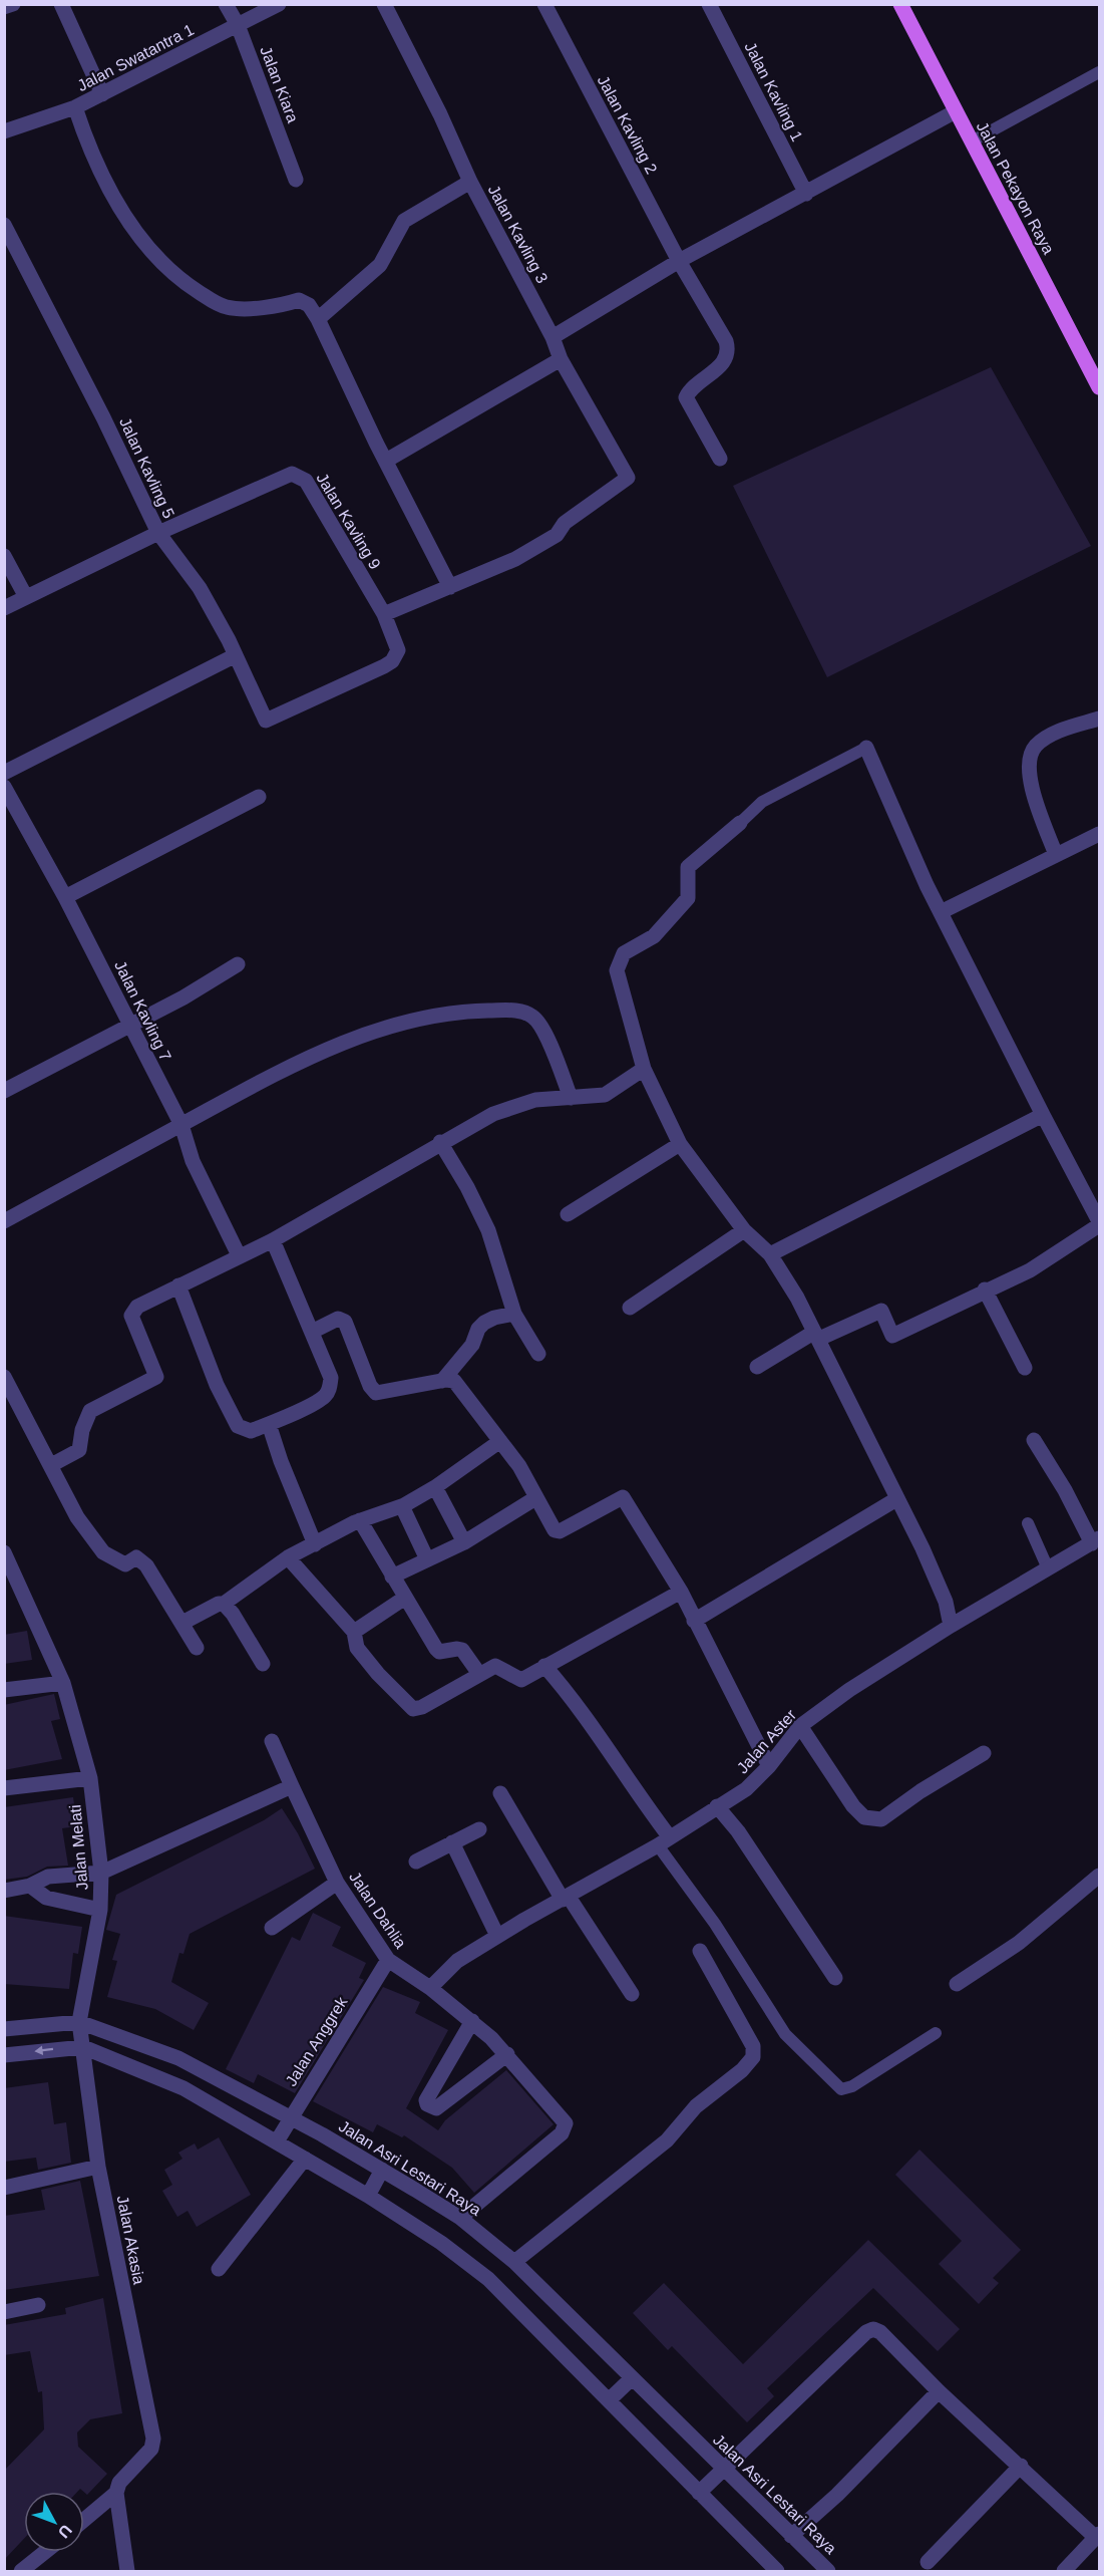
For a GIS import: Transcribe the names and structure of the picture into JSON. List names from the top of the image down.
{
  "streets": {
    "main road": ["Jalan Pekayon Raya"],
    "street": [
      "Jalan Swatantra 1",
      "Jalan Kiara",
      "Jalan Kavling 1",
      "Jalan Kavling 2",
      "Jalan Kavling 3",
      "Jalan Kavling 5",
      "Jalan Kavling 9",
      "Jalan Kavling 7",
      "Jalan Aster",
      "Jalan Melati",
      "Jalan Dahlia",
      "Jalan Anggrek",
      "Jalan Asri Lestari Raya",
      "Jalan Akasia"
    ]
  },
  "crossings": [
    ["Jalan Swatantra 1", "Jalan Kiara"],
    ["Jalan Kavling 5", "Jalan Kavling 9"],
    ["Jalan Aster", "Jalan Dahlia"],
    ["Jalan Melati", "Jalan Asri Lestari Raya"],
    ["Jalan Melati", "Jalan Akasia"],
    ["Jalan Dahlia", "Jalan Anggrek"],
    ["Jalan Dahlia", "Jalan Asri Lestari Raya"],
    ["Jalan Anggrek", "Jalan Asri Lestari Raya"]
  ],
  "north": "bottom right"
}
